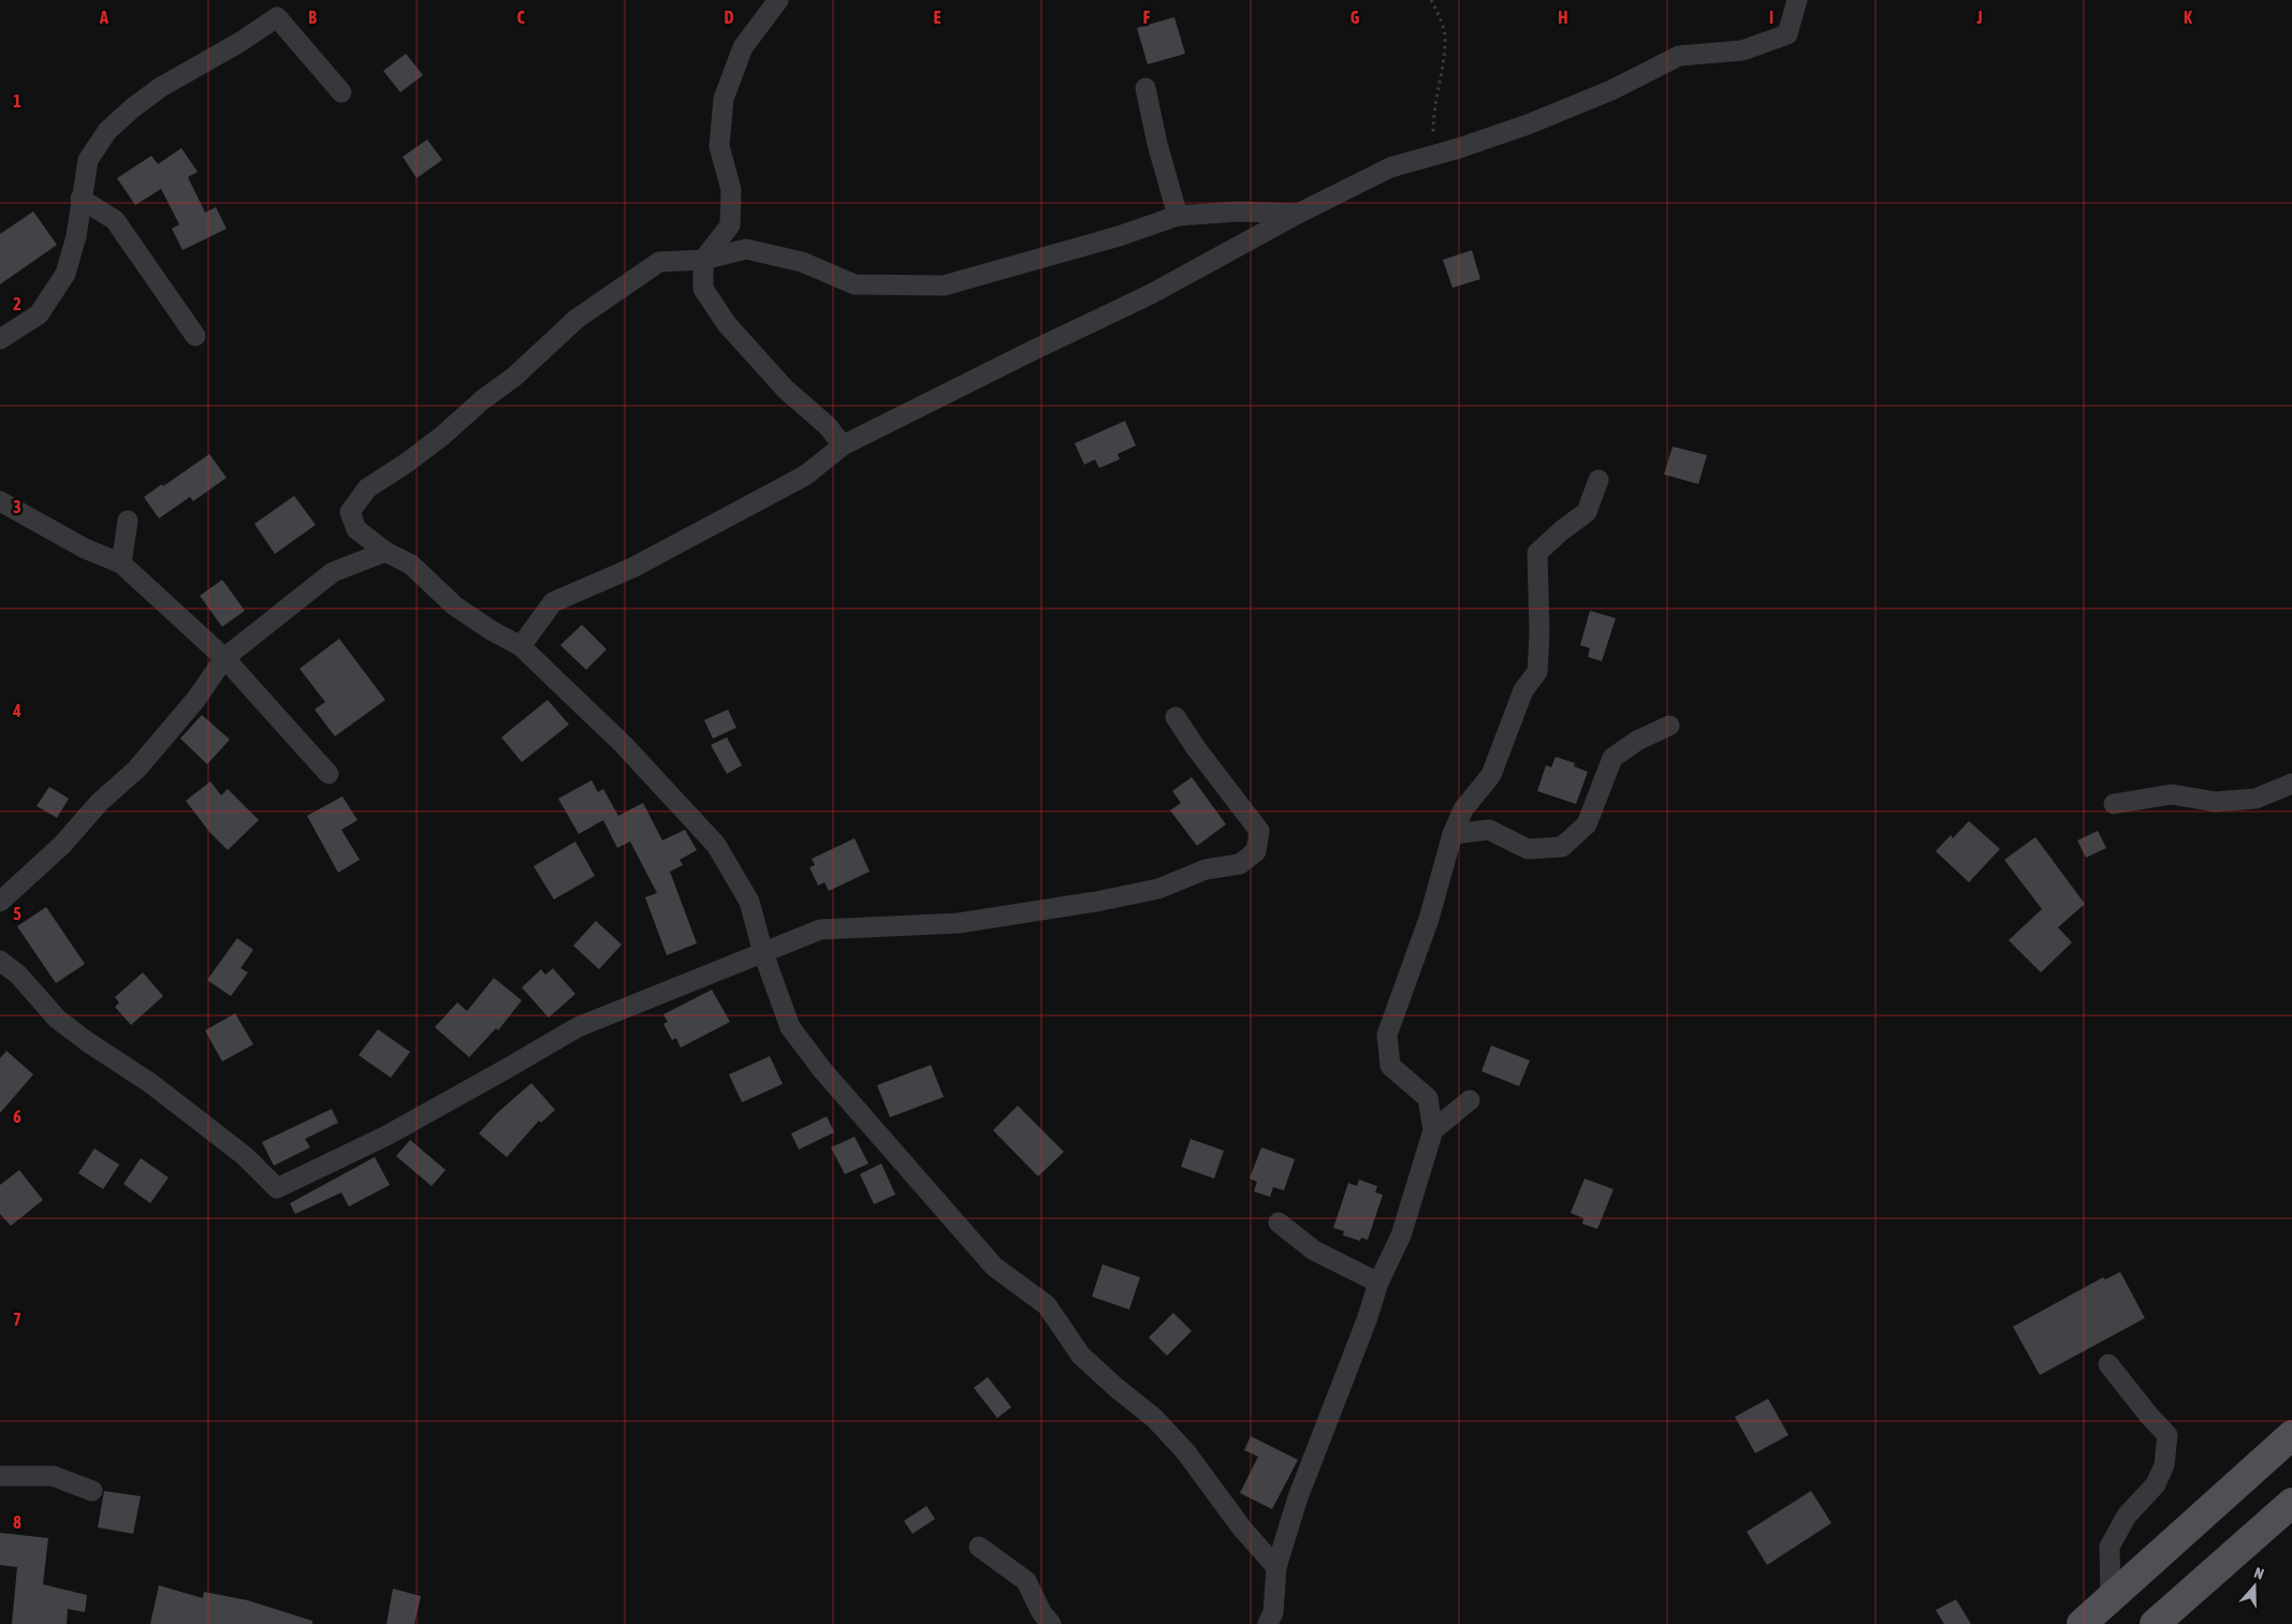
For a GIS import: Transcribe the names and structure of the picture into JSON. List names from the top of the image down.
{
  "north": "top",
  "grid": {
    "columns": [
      "A",
      "B",
      "C",
      "D",
      "E",
      "F",
      "G",
      "H",
      "I",
      "J",
      "K"
    ],
    "rows": [
      "1",
      "2",
      "3",
      "4",
      "5",
      "6",
      "7",
      "8"
    ]
  }
}
